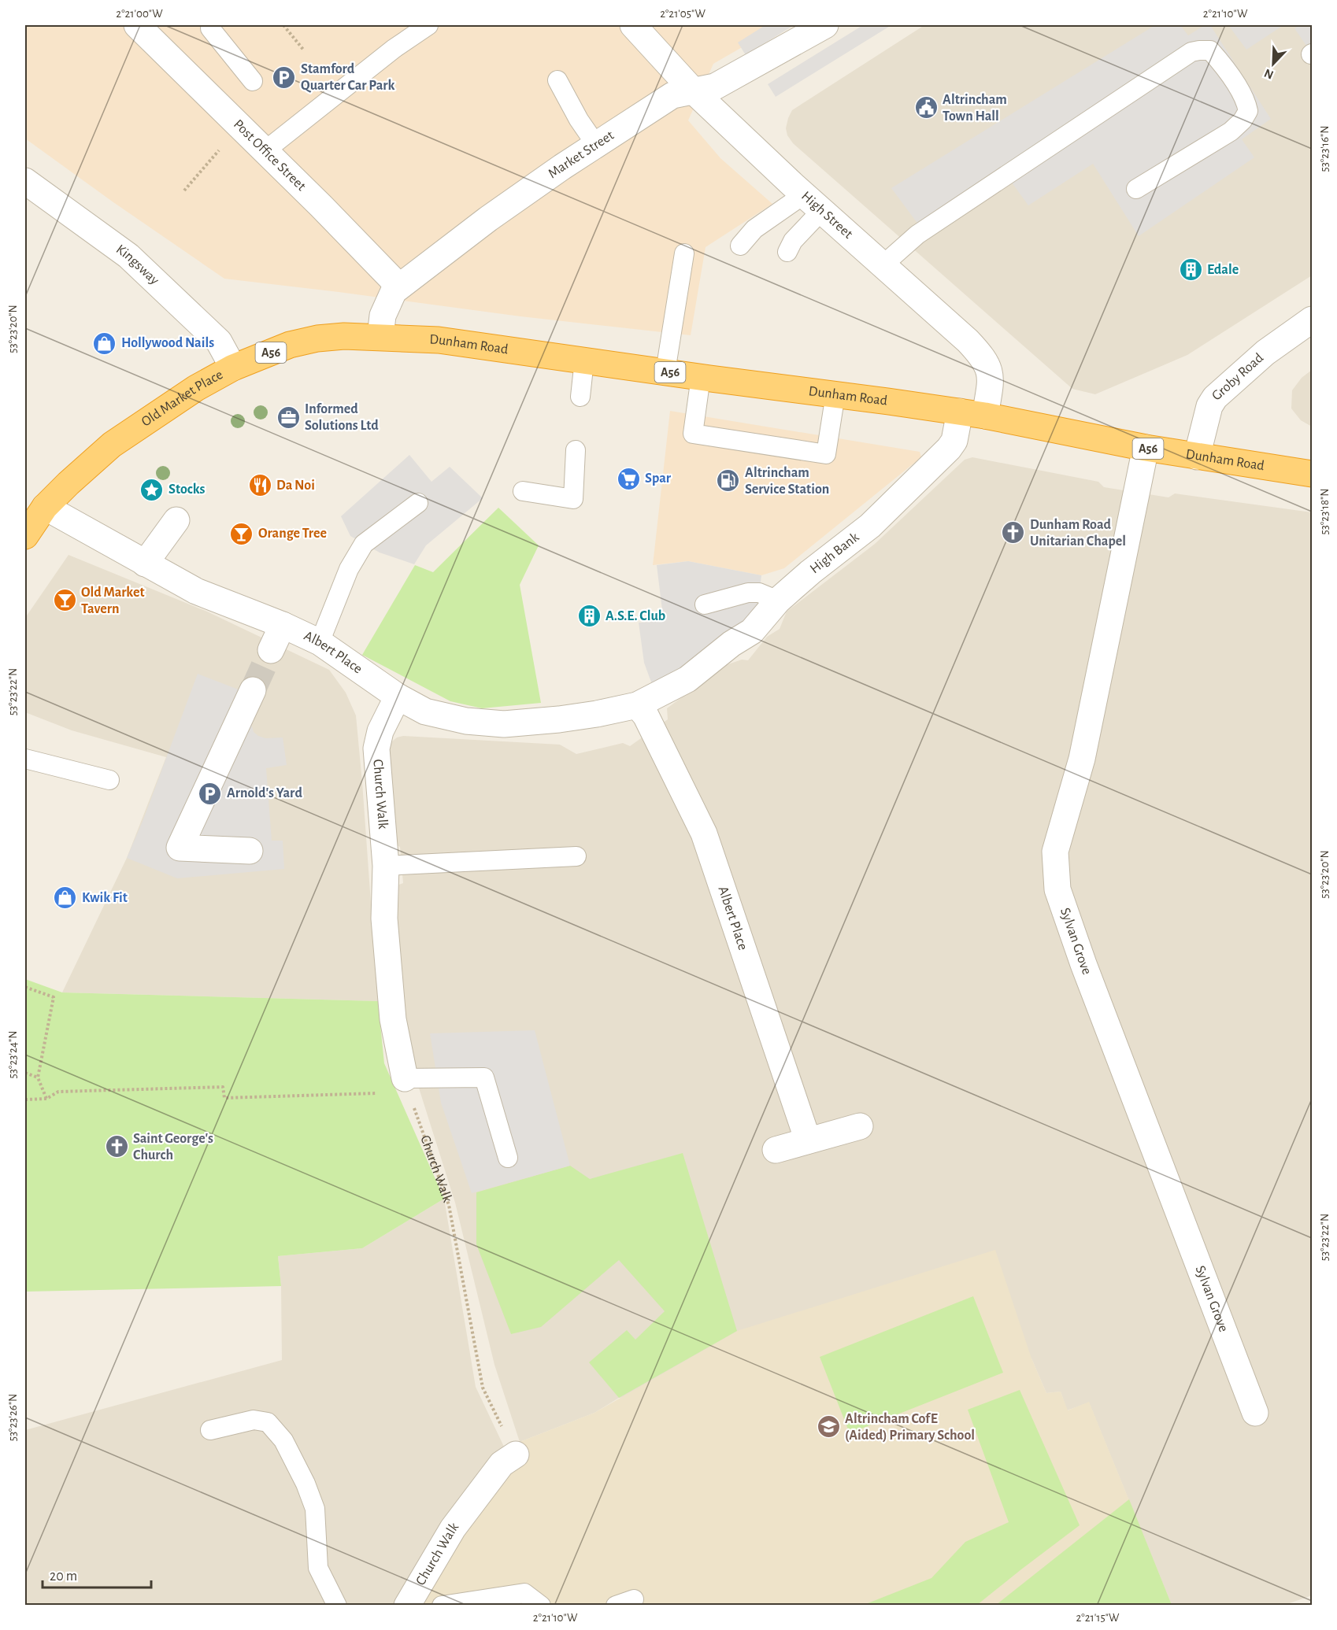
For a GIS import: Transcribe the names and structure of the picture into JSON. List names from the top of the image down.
{
  "streets": {
    "highway": ["Dunham Road", "A56", "Old Market Place"],
    "street": [
      "Post Office Street",
      "Market Street",
      "High Street",
      "Kingsway",
      "Groby Road",
      "High Bank",
      "Albert Place",
      "Church Walk",
      "Sylvan Grove"
    ]
  },
  "crossings": [
    ["Post Office Street", "Market Street"],
    ["Market Street", "High Street"],
    ["Market Street", "Dunham Road"],
    ["Market Street", "Old Market Place"],
    ["High Street", "Dunham Road"],
    ["Kingsway", "Old Market Place"],
    ["Dunham Road", "Groby Road"],
    ["Dunham Road", "Old Market Place"],
    ["Dunham Road", "High Bank"],
    ["Dunham Road", "Sylvan Grove"],
    ["Old Market Place", "Albert Place"],
    ["High Bank", "Albert Place"],
    ["Albert Place", "Church Walk"]
  ],
  "places": {
    "parking": ["Stamford Quarter Car Park", "Arnold's Yard"],
    "public building": ["Altrincham Town Hall"],
    "building": ["Edale", "A.S.E. Club"],
    "shop": ["Hollywood Nails", "Kwik Fit"],
    "office": ["Informed Solutions Ltd"],
    "supermarket": ["Spar"],
    "fuel station": ["Altrincham Service Station"],
    "restaurant": ["Da Noi"],
    "place": ["Stocks"],
    "church": ["Dunham Road Unitarian Chapel", "Saint George's Church"],
    "bar": ["Orange Tree", "Old Market Tavern"],
    "school or university": ["Altrincham CofE (Aided) Primary School"]
  },
  "scale_bar": "20 m",
  "north": "bottom left",
  "coordinates": [
    "2°21'00\"W",
    "2°21'05\"W",
    "2°21'10\"W",
    "53°23'16\"N",
    "53°23'20\"N",
    "53°23'18\"N",
    "53°23'22\"N",
    "53°23'24\"N",
    "53°23'26\"N",
    "2°21'15\"W"
  ]
}
